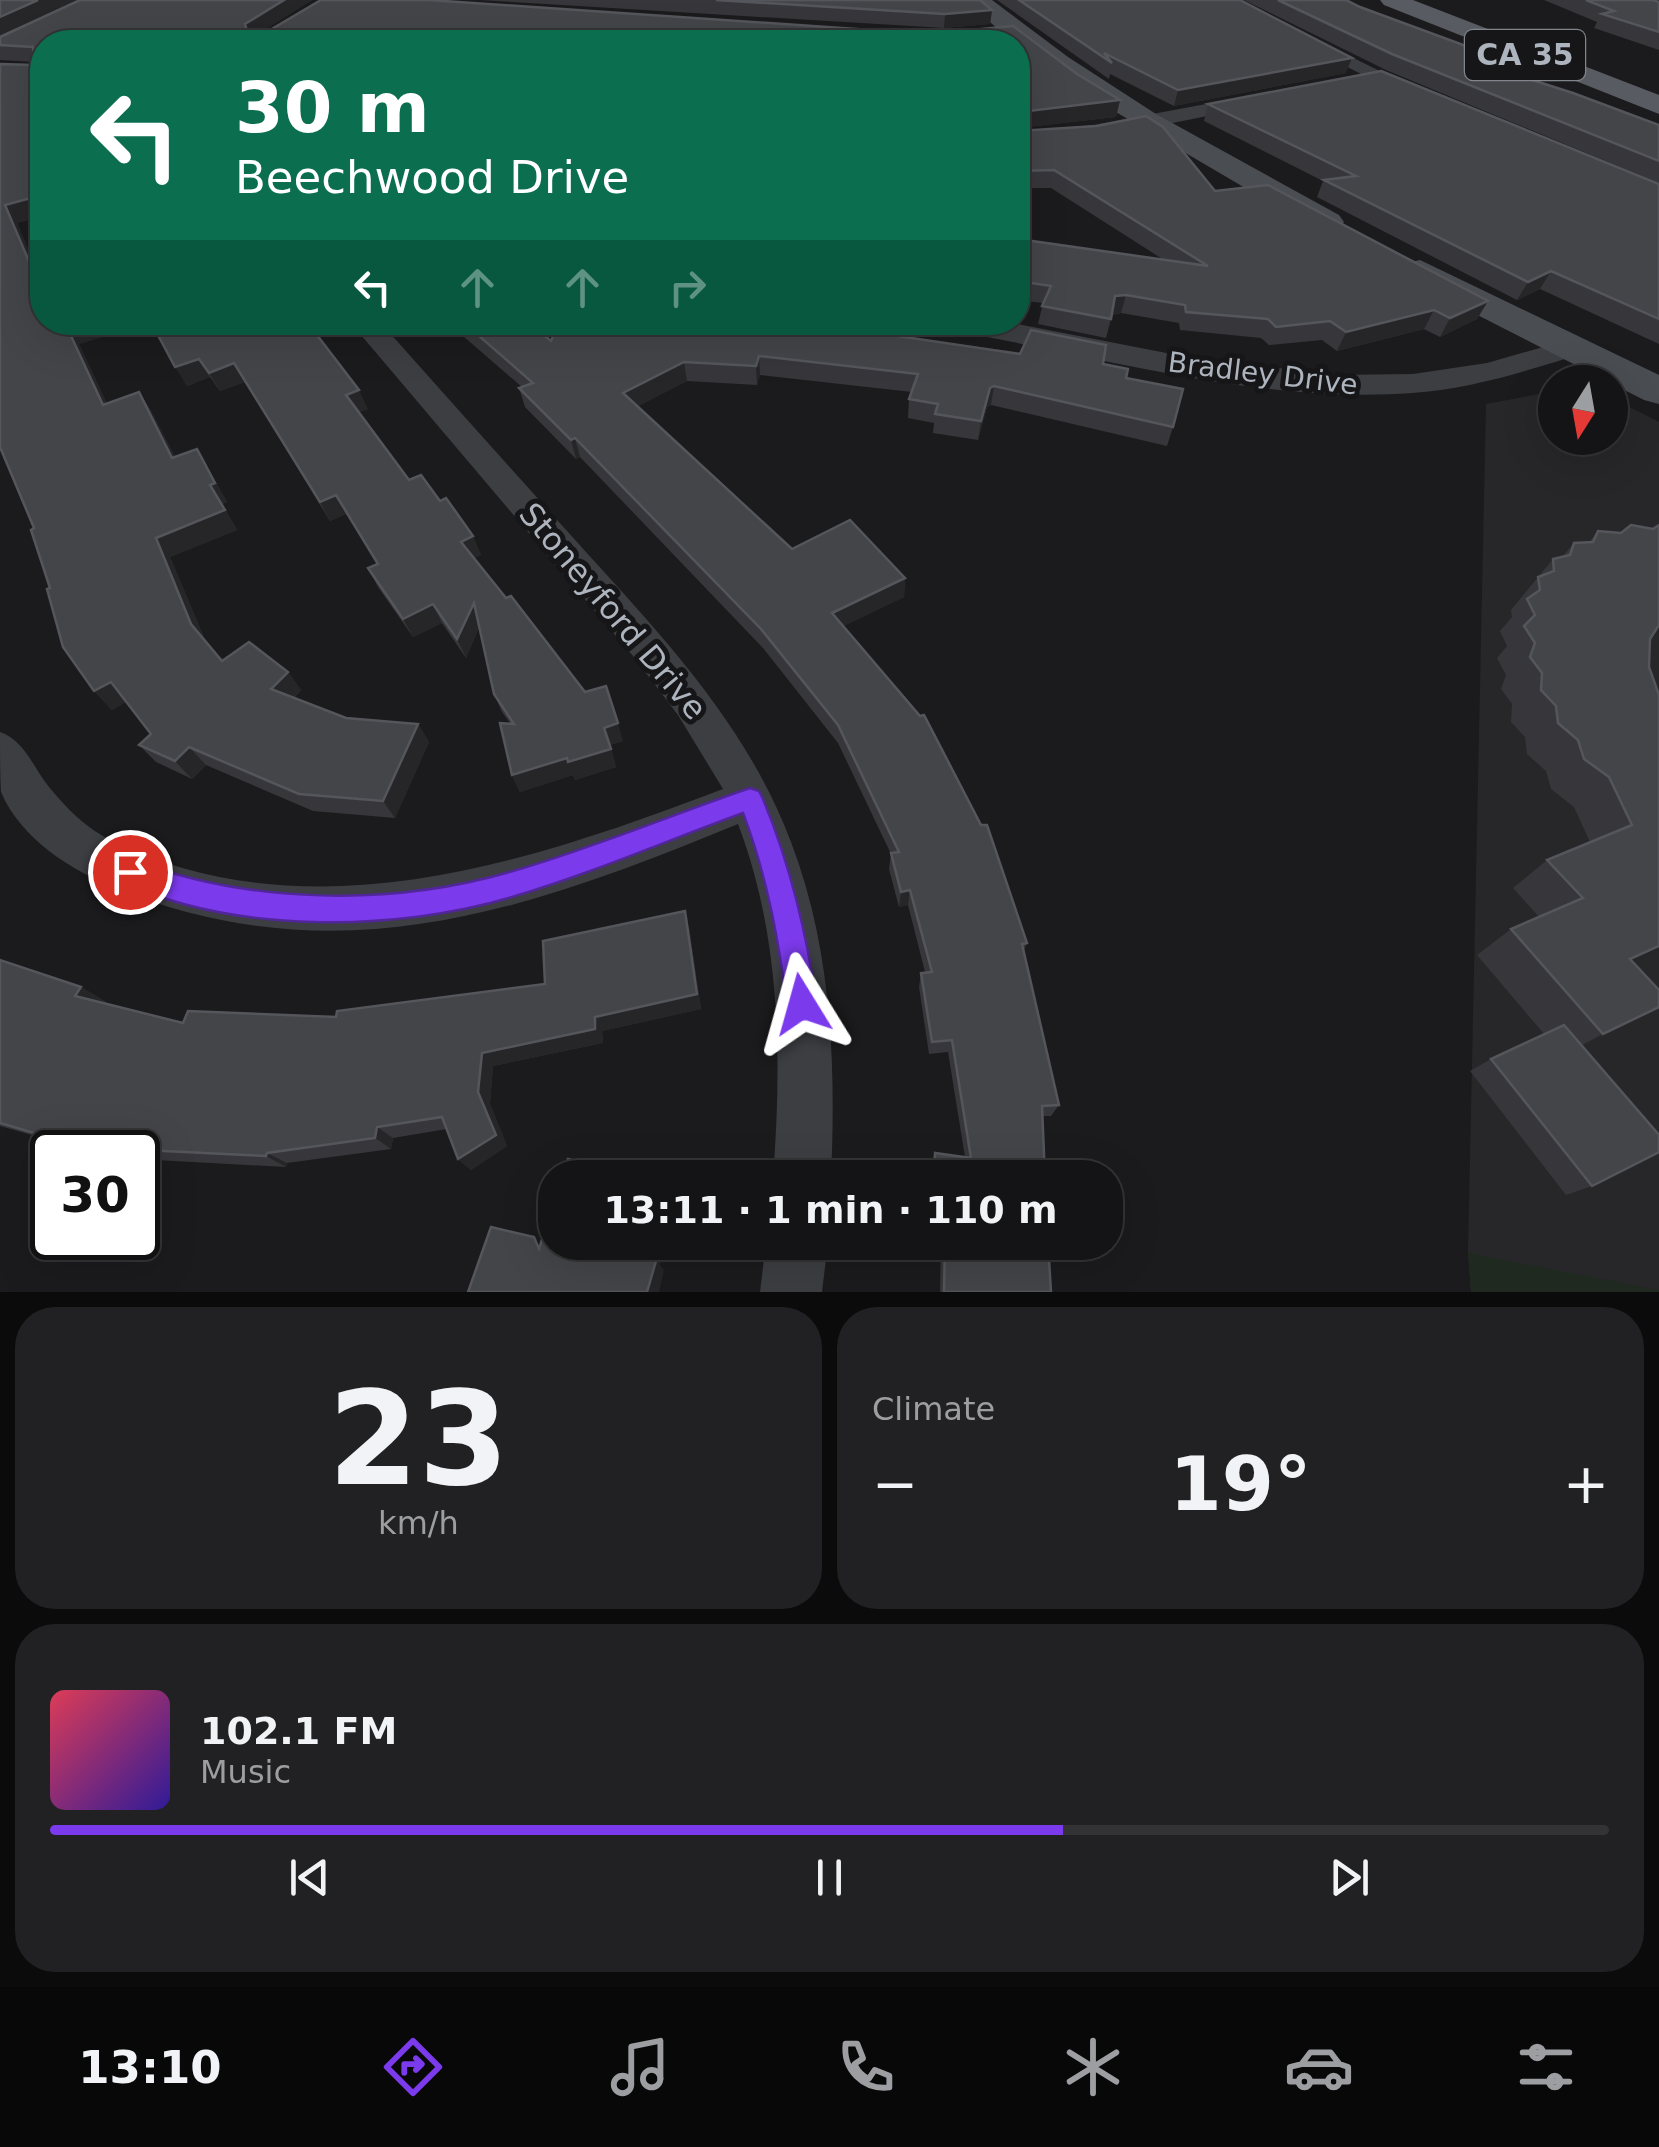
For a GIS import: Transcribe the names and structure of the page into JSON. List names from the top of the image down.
{
  "streets": {
    "main road": ["CA 35"],
    "street": ["Bradley Drive", "Stoneyford Drive"]
  },
  "north": "bottom",
  "page": {
    "turn": ["30 m", "Beechwood Drive"],
    "limit": "30",
    "trip": "13:11 · 1 min · 110 m",
    "tile": [
      ["23", "km/h"],
      "Climate"
    ],
    "heat": ["−", "19°", "+"],
    "song": ["102.1 FM", "Music"],
    "tabs": "13:10"
  }
}
